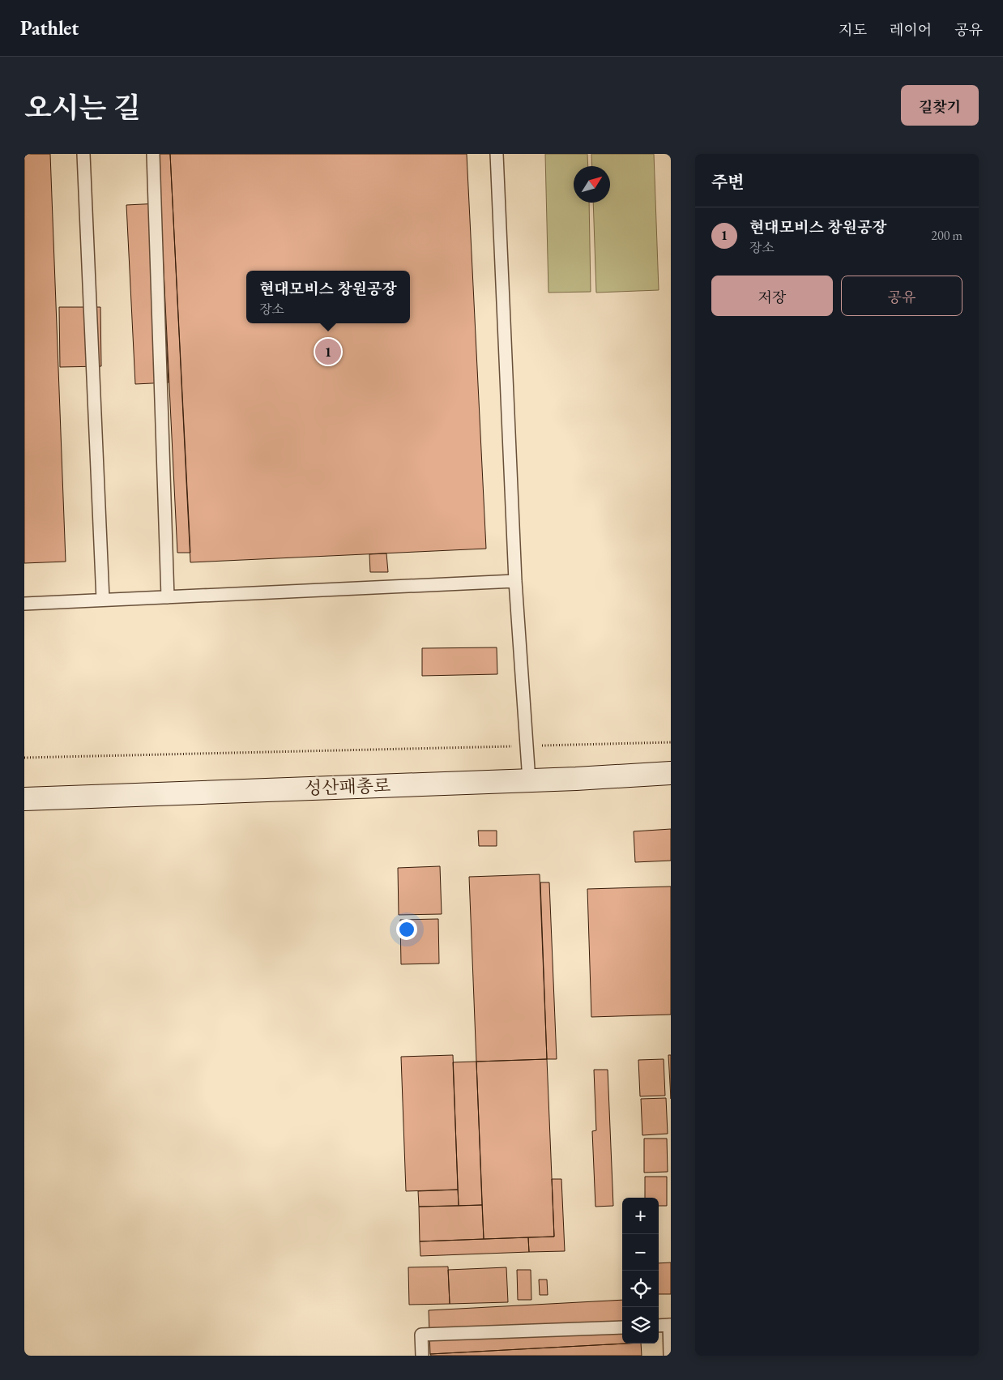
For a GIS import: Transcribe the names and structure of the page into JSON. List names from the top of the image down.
{
  "streets": {
    "main road": ["성산패총로"]
  },
  "north": "top right",
  "page": {
    "header": "Pathlet",
    "nav": ["지도", "레이어", "공유"],
    "title": "오시는 길",
    "buttons": [
      "길찾기",
      ["저장", "공유"]
    ],
    "heading": "주변",
    "list": [
      {
        "mark": "1",
        "name": "현대모비스 창원공장",
        "note": "장소",
        "value": "200 m"
      }
    ],
    "popup": ["현대모비스 창원공장", "장소"],
    "pins": "1",
    "map_buttons": ["+", "−"]
  }
}
